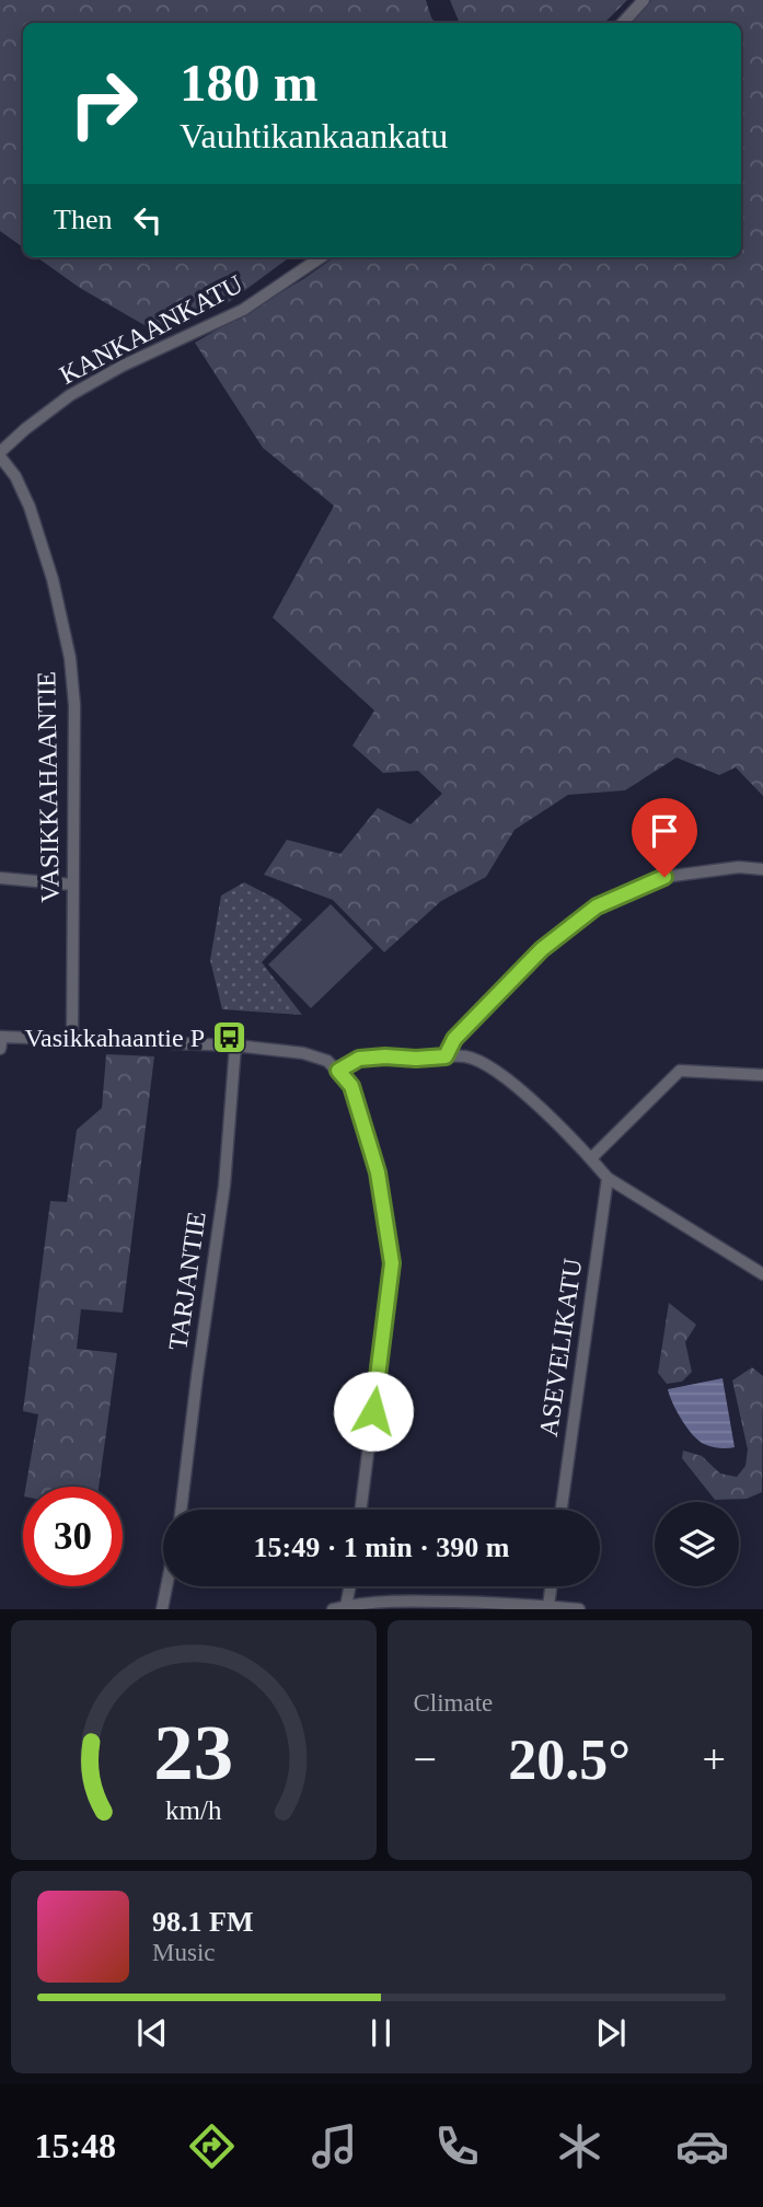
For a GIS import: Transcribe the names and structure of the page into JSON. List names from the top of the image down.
{
  "streets": {
    "street": [
      "KANKAANKATU",
      "VASIKKAHAANTIE",
      "TARJANTIE",
      "ASEVELIKATU"
    ]
  },
  "crossings": [
    ["KANKAANKATU", "VASIKKAHAANTIE"]
  ],
  "places": {
    "bus stop": ["Vasikkahaantie P"]
  },
  "page": {
    "turn": ["180 m", "Vauhtikankaankatu"],
    "then": "Then",
    "limit": "30",
    "trip": "15:49 · 1 min · 390 m",
    "tile": "Climate",
    "heat": ["−", "20.5°", "+"],
    "song": ["98.1 FM", "Music"],
    "tabs": "15:48",
    "gauge": ["23", "km/h"]
  }
}
